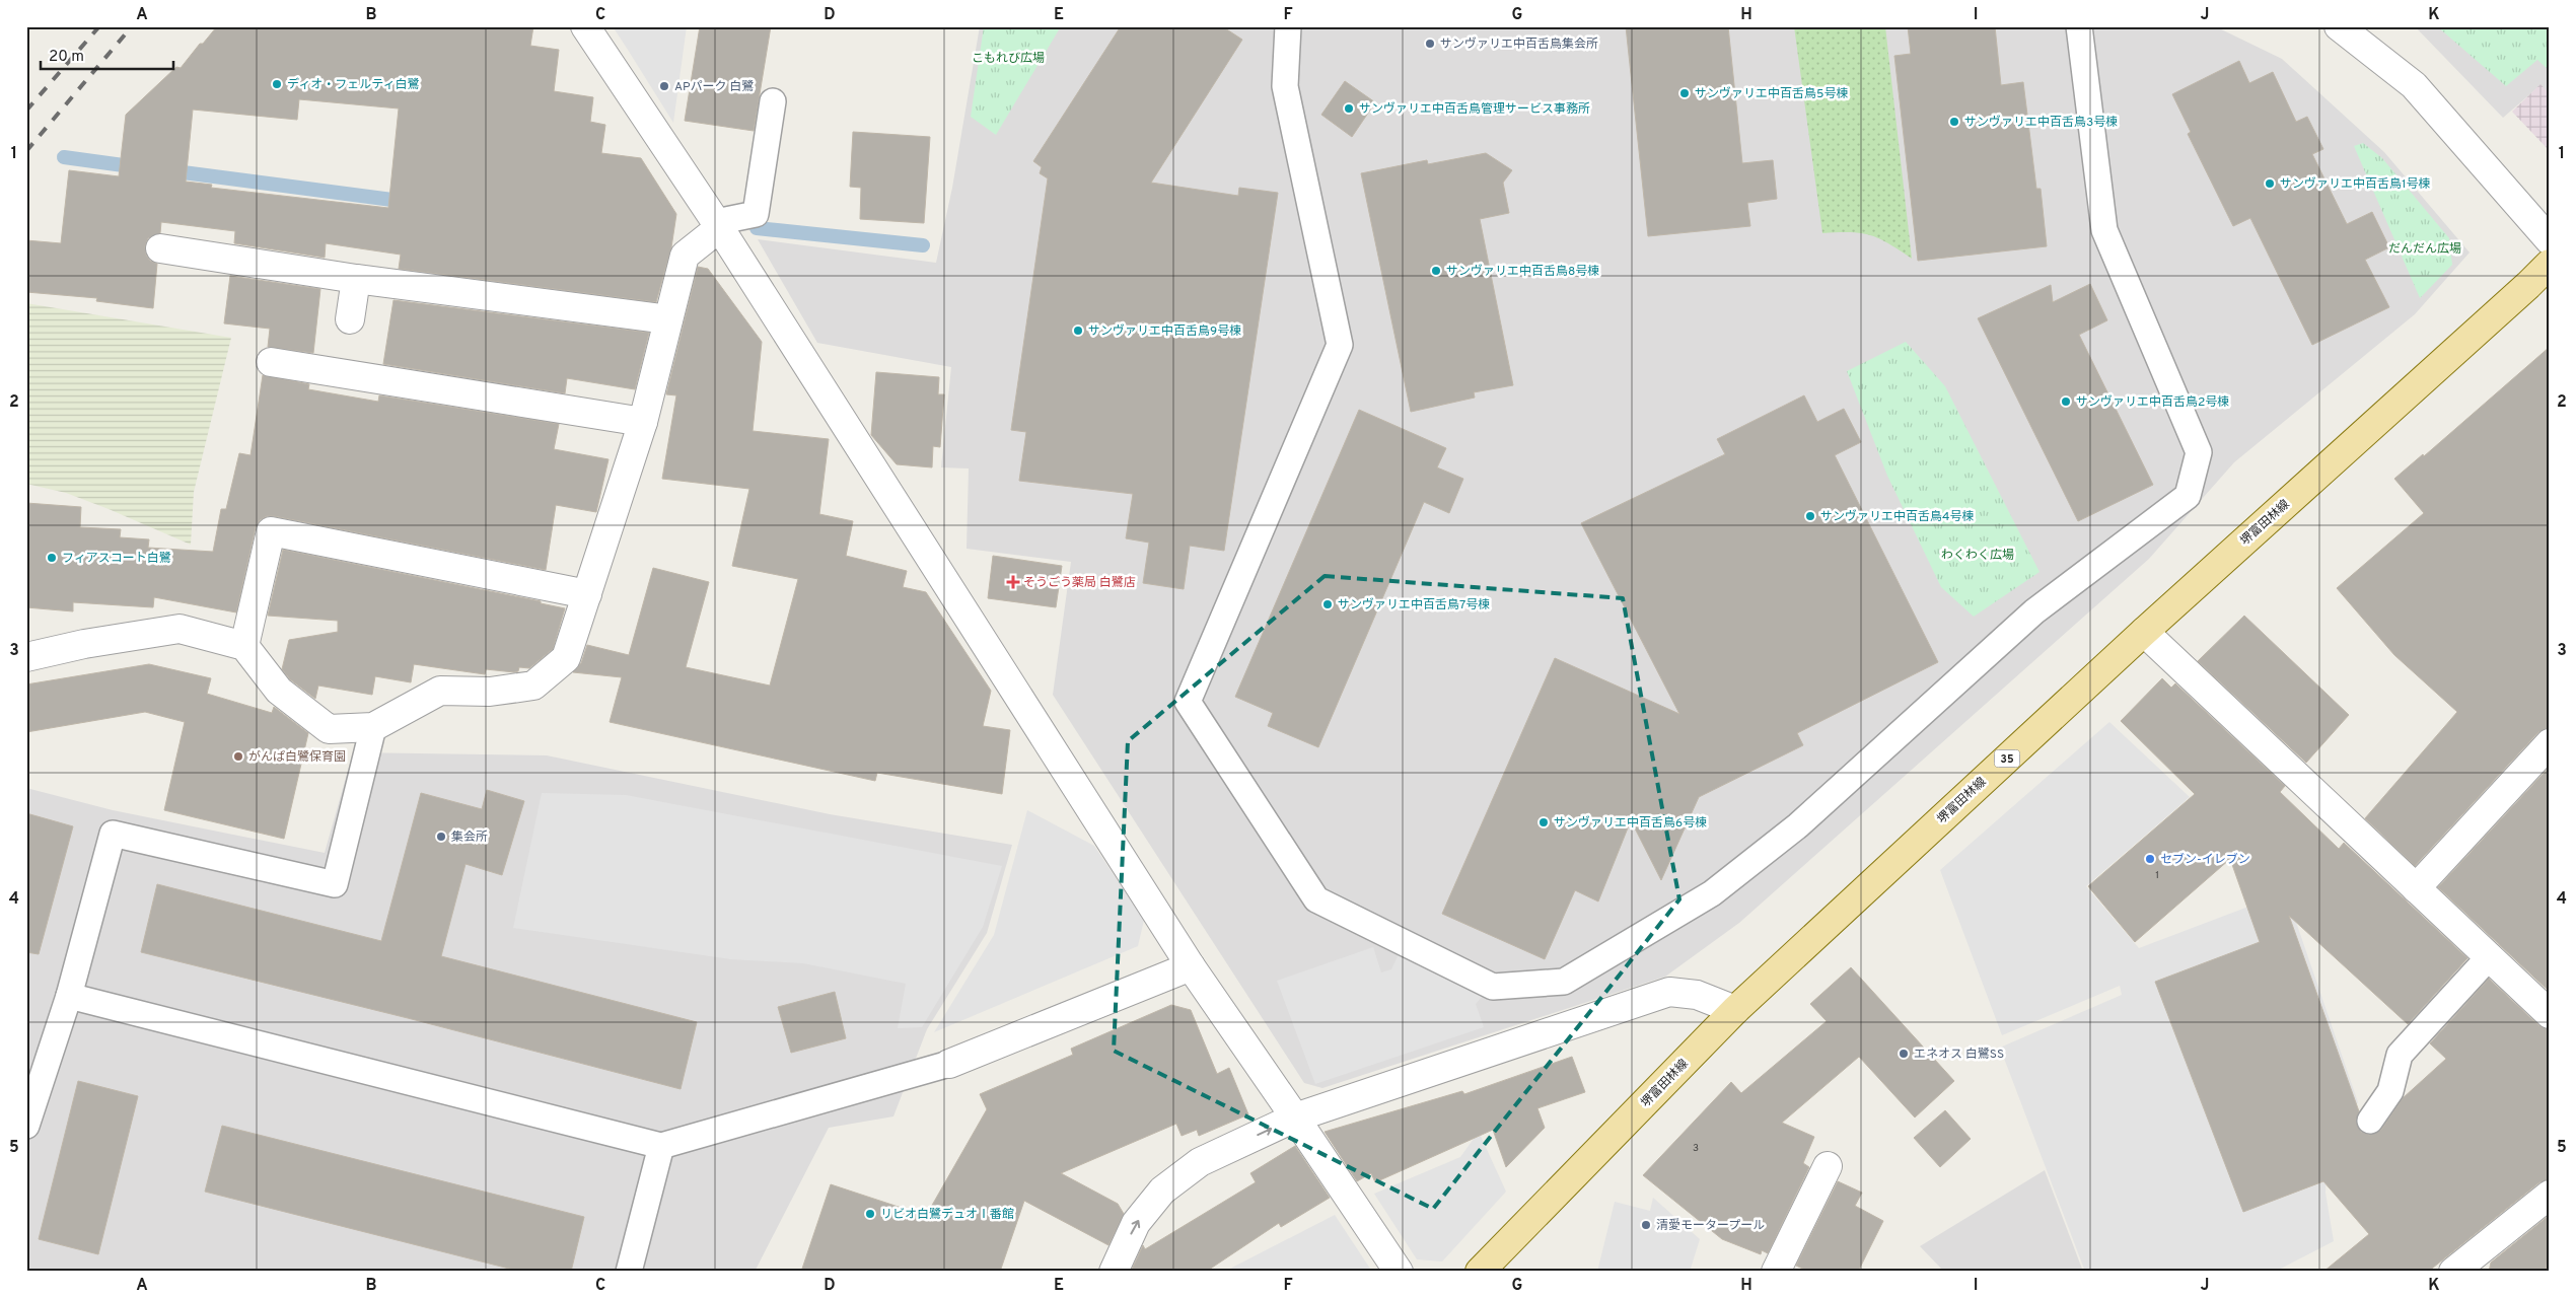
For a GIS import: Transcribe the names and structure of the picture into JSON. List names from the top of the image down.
{
  "streets": {
    "main road": ["堺富田林線", "35"]
  },
  "parks": ["こもれび広場", "だんだん広場", "わくわく広場"],
  "places": {
    "other": [
      "サンヴァリエ中百舌鳥集会所",
      "ディオ・フェルティ白鷺",
      "APパーク 白鷺",
      "サンヴァリエ中百舌鳥5号棟",
      "サンヴァリエ中百舌鳥管理サービス事務所",
      "サンヴァリエ中百舌鳥3号棟",
      "サンヴァリエ中百舌鳥1号棟",
      "サンヴァリエ中百舌鳥8号棟",
      "サンヴァリエ中百舌鳥9号棟",
      "サンヴァリエ中百舌鳥2号棟",
      "サンヴァリエ中百舌鳥4号棟",
      "フィアスコート白鷺",
      "サンヴァリエ中百舌鳥7号棟",
      "がんぱ白鷺保育園",
      "サンヴァリエ中百舌鳥6号棟",
      "集会所",
      "セブン-イレブン",
      "エネオス 白鷺SS",
      "リビオ白鷺デュオⅠ番館",
      "清愛モータープール"
    ],
    "health": ["そうごう薬局 白鷺店"]
  },
  "house_numbers": ["1", "3"],
  "scale_bar": "20 m",
  "grid": {
    "columns": [
      "A",
      "B",
      "C",
      "D",
      "E",
      "F",
      "G",
      "H",
      "I",
      "J",
      "K"
    ],
    "rows": [
      "1",
      "2",
      "3",
      "4",
      "5"
    ]
  }
}
